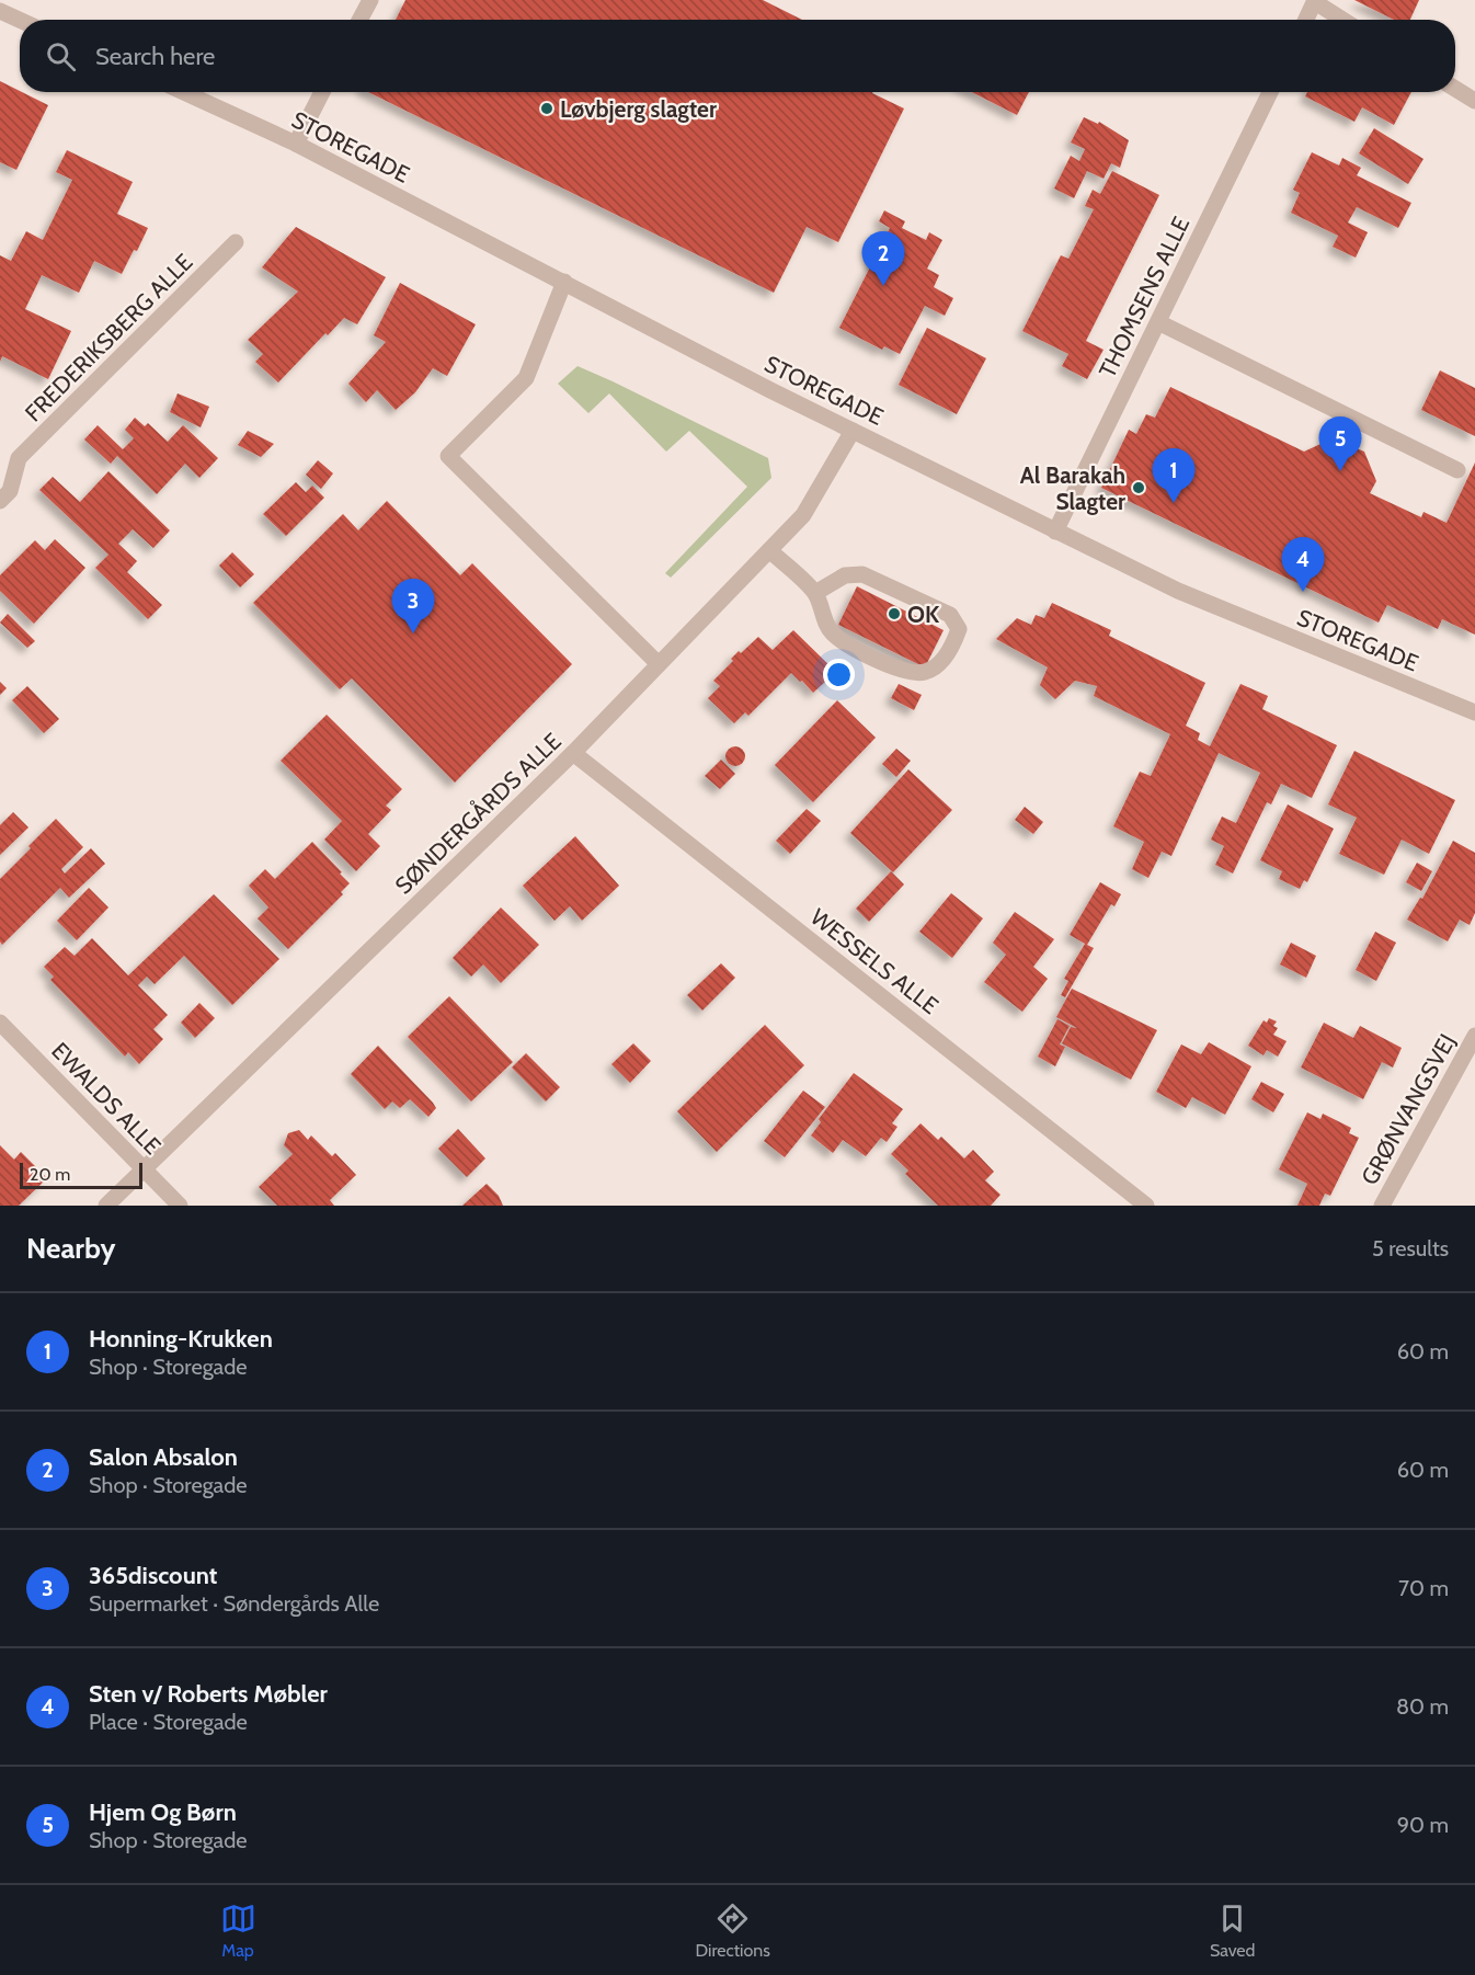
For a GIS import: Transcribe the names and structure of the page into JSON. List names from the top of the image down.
{
  "streets": {
    "street": [
      "STOREGADE",
      "THOMSENS ALLE",
      "FREDERIKSBERG ALLE",
      "SØNDERGÅRDS ALLE",
      "WESSELS ALLE",
      "EWALDS ALLE",
      "GRØNVANGSVEJ"
    ]
  },
  "crossings": [
    ["STOREGADE", "THOMSENS ALLE"],
    ["STOREGADE", "SØNDERGÅRDS ALLE"],
    ["SØNDERGÅRDS ALLE", "WESSELS ALLE"],
    ["SØNDERGÅRDS ALLE", "EWALDS ALLE"]
  ],
  "places": ["Løvbjerg slagter", "Al Barakah Slagter", "OK"],
  "scale_bar": "20 m",
  "page": {
    "search": "Search here",
    "pins": [
      "2",
      "5",
      "1",
      "4",
      "3"
    ],
    "scale": "20 m",
    "heading": ["Nearby", "5 results"],
    "list": [
      {
        "mark": "1",
        "name": "Honning-Krukken",
        "note": "Shop · Storegade",
        "value": "60 m"
      },
      {
        "mark": "2",
        "name": "Salon Absalon",
        "note": "Shop · Storegade",
        "value": "60 m"
      },
      {
        "mark": "3",
        "name": "365discount",
        "note": "Supermarket · Søndergårds Alle",
        "value": "70 m"
      },
      {
        "mark": "4",
        "name": "Sten v/ Roberts Møbler",
        "note": "Place · Storegade",
        "value": "80 m"
      },
      {
        "mark": "5",
        "name": "Hjem Og Børn",
        "note": "Shop · Storegade",
        "value": "90 m"
      }
    ],
    "nav": ["Map", "Directions", "Saved"]
  }
}
